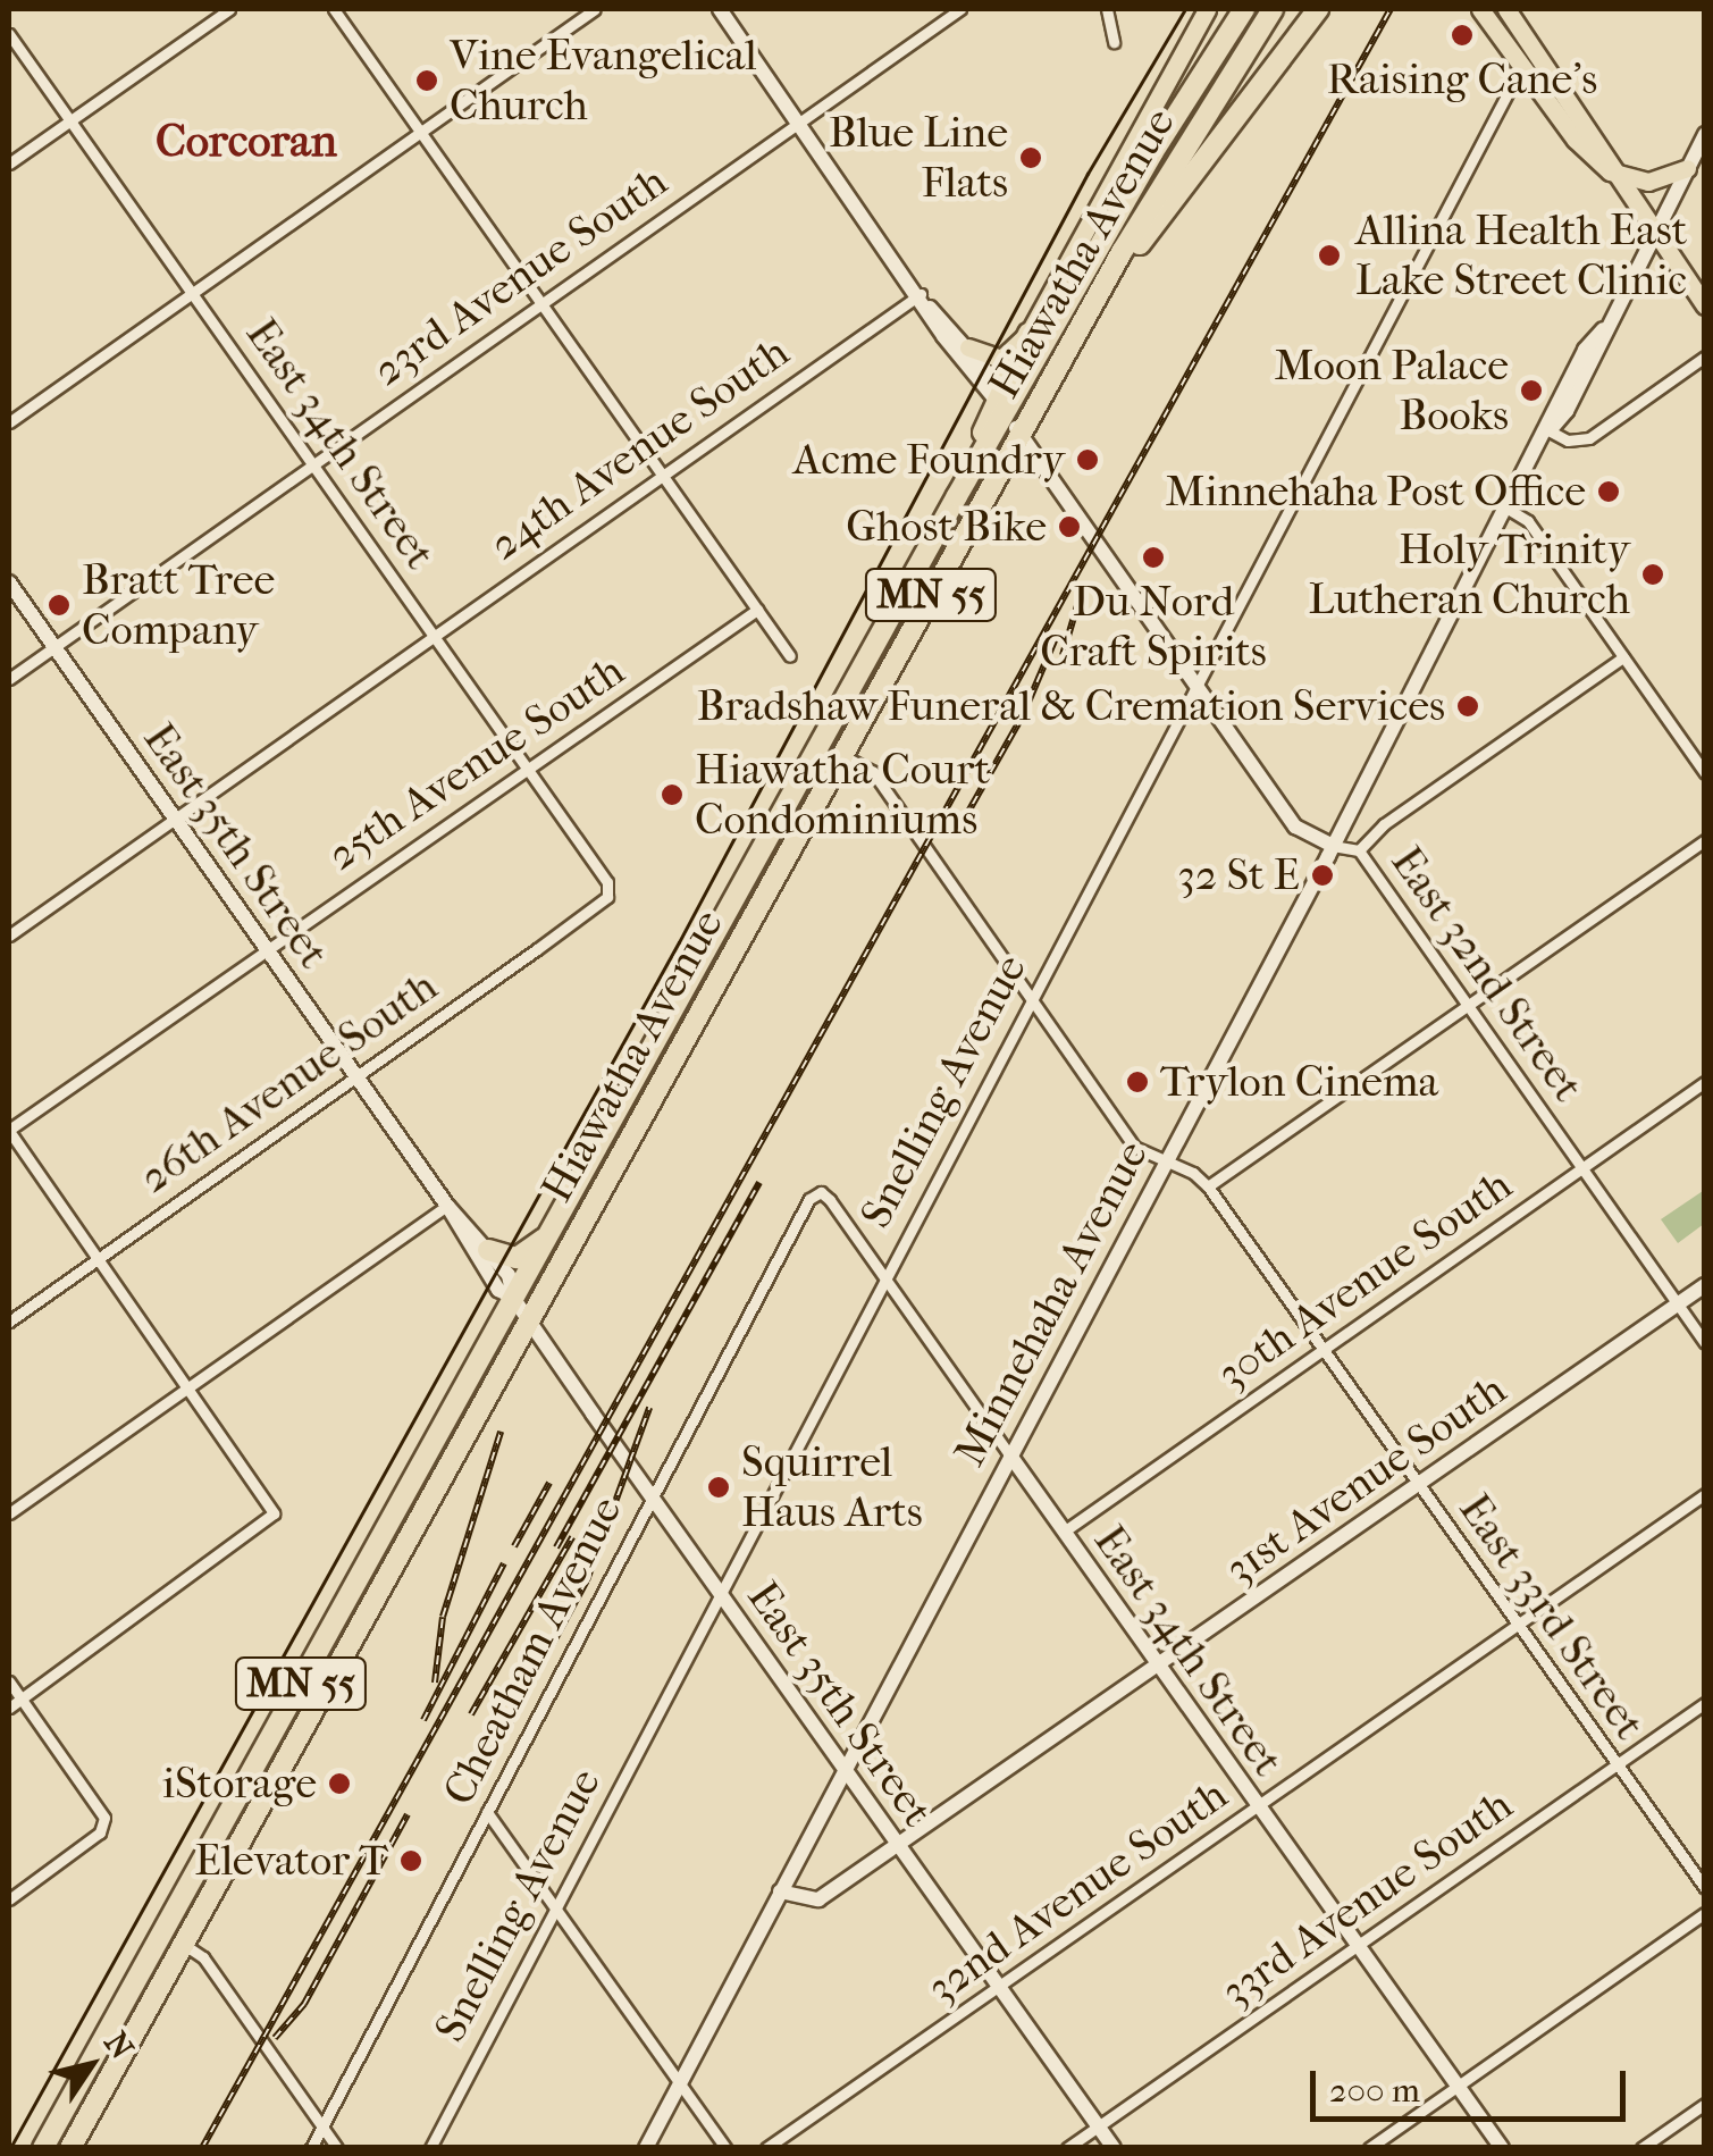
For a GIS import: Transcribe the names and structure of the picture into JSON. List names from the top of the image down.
{
  "streets": {
    "highway": ["Hiawatha Avenue", "MN 55"],
    "street": [
      "23rd Avenue South",
      "East 34th Street",
      "24th Avenue South",
      "25th Avenue South",
      "East 35th Street",
      "East 32nd Street",
      "26th Avenue South",
      "Snelling Avenue",
      "30th Avenue South",
      "Minnehaha Avenue",
      "31st Avenue South",
      "East 33rd Street",
      "Cheatham Avenue",
      "32nd Avenue South",
      "33rd Avenue South"
    ]
  },
  "crossings": [
    ["Hiawatha Avenue", "East 35th Street"],
    ["Hiawatha Avenue", "East 32nd Street"],
    ["Hiawatha Avenue", "East 33rd Street"],
    ["23rd Avenue South", "East 34th Street"],
    ["23rd Avenue South", "East 35th Street"],
    ["23rd Avenue South", "East 32nd Street"],
    ["East 34th Street", "24th Avenue South"],
    ["East 34th Street", "25th Avenue South"],
    ["East 34th Street", "26th Avenue South"],
    ["East 34th Street", "Snelling Avenue"],
    ["East 34th Street", "30th Avenue South"],
    ["East 34th Street", "Minnehaha Avenue"],
    ["East 34th Street", "31st Avenue South"],
    ["East 34th Street", "Cheatham Avenue"],
    ["East 34th Street", "32nd Avenue South"],
    ["East 34th Street", "33rd Avenue South"],
    ["24th Avenue South", "East 35th Street"],
    ["24th Avenue South", "East 32nd Street"],
    ["25th Avenue South", "East 35th Street"],
    ["East 35th Street", "26th Avenue South"],
    ["East 35th Street", "Snelling Avenue"],
    ["East 35th Street", "Minnehaha Avenue"],
    ["East 35th Street", "31st Avenue South"],
    ["East 35th Street", "Cheatham Avenue"],
    ["East 35th Street", "32nd Avenue South"],
    ["East 35th Street", "33rd Avenue South"],
    ["East 32nd Street", "Snelling Avenue"],
    ["East 32nd Street", "30th Avenue South"],
    ["East 32nd Street", "Minnehaha Avenue"],
    ["East 32nd Street", "31st Avenue South"],
    ["Snelling Avenue", "East 33rd Street"],
    ["30th Avenue South", "East 33rd Street"],
    ["Minnehaha Avenue", "31st Avenue South"],
    ["Minnehaha Avenue", "East 33rd Street"],
    ["31st Avenue South", "East 33rd Street"],
    ["East 33rd Street", "32nd Avenue South"],
    ["East 33rd Street", "33rd Avenue South"]
  ],
  "districts": ["Corcoran"],
  "places": [
    "Raising Cane's",
    "Vine Evangelical Church",
    "Blue Line Flats",
    "Allina Health East Lake Street Clinic",
    "Moon Palace Books",
    "Acme Foundry",
    "Minnehaha Post Office",
    "Ghost Bike",
    "Du Nord Craft Spirits",
    "Holy Trinity Lutheran Church",
    "Bratt Tree Company",
    "Bradshaw Funeral & Cremation Services",
    "Hiawatha Court Condominiums",
    "32 St E",
    "Trylon Cinema",
    "Squirrel Haus Arts",
    "iStorage",
    "Elevator T"
  ],
  "scale_bar": "200 m",
  "north": "top right"
}
